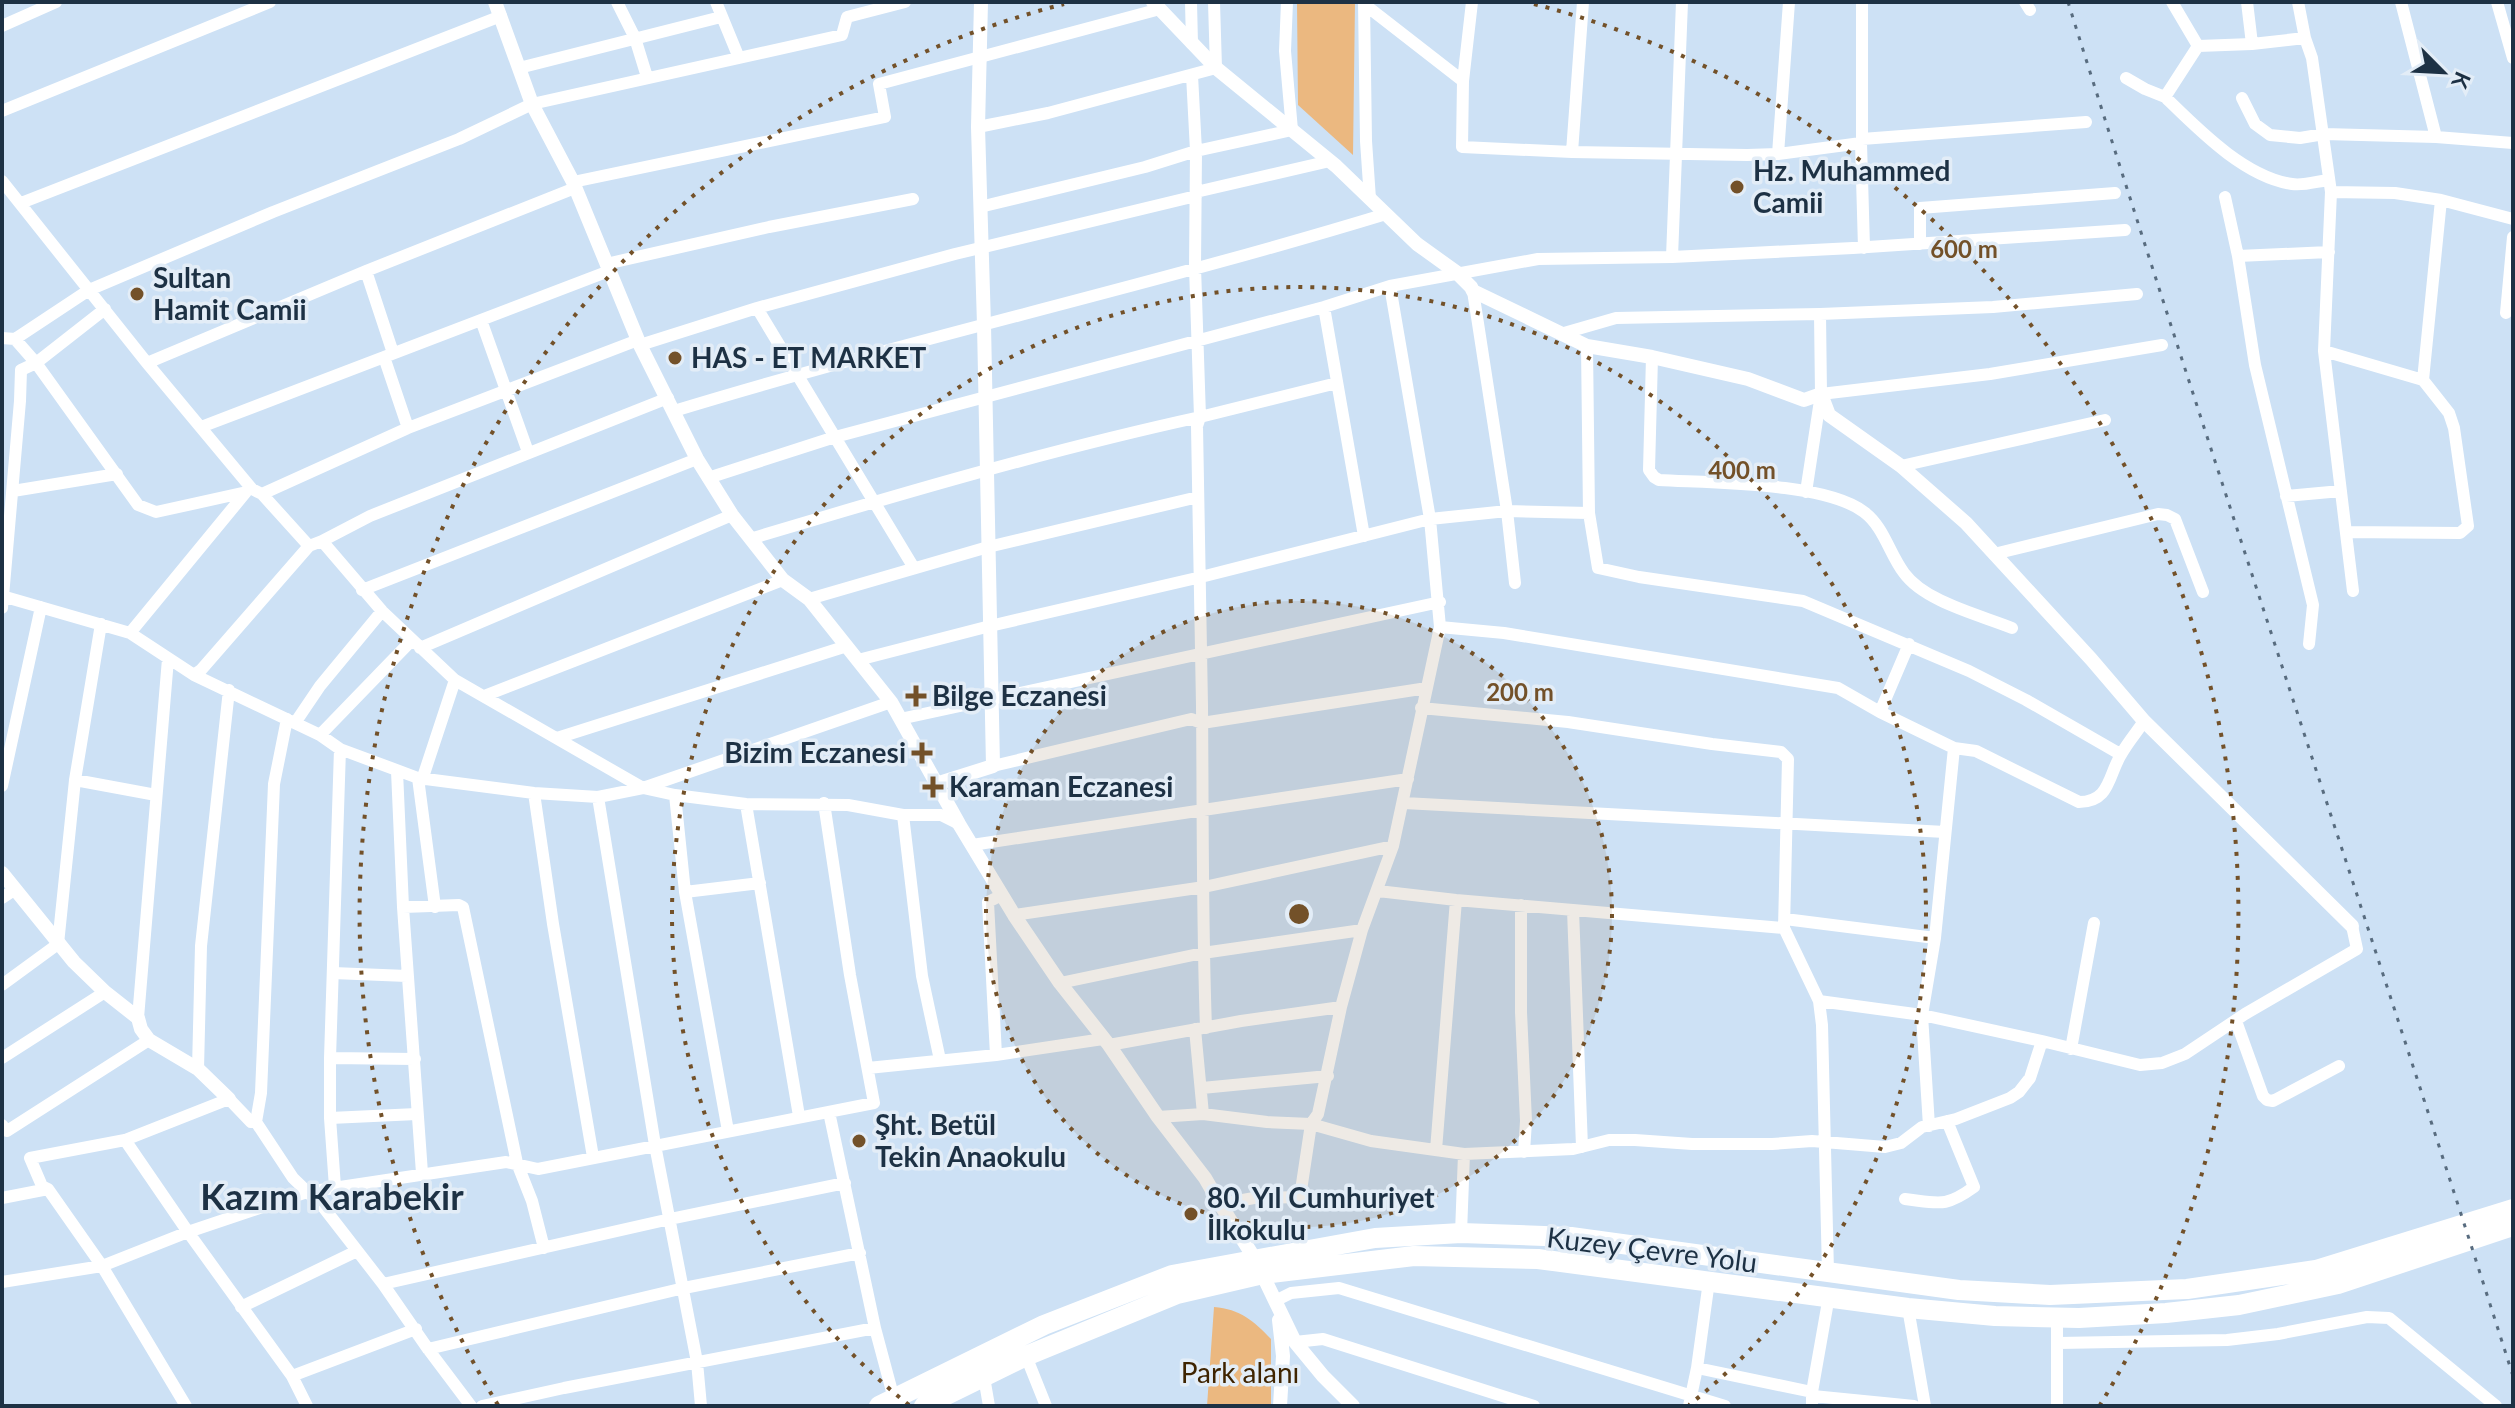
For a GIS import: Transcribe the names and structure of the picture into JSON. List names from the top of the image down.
{
  "streets": {
    "highway": ["Kuzey Çevre Yolu"]
  },
  "districts": ["Kazım Karabekir"],
  "parks": ["Park alanı"],
  "places": {
    "other": [
      "Hz. Muhammed Camii",
      "Sultan Hamit Camii",
      "HAS - ET MARKET",
      "Şht. Betül Tekin Anaokulu",
      "80. Yıl Cumhuriyet İlkokulu"
    ],
    "health": ["Bilge Eczanesi", "Bizim Eczanesi", "Karaman Eczanesi"]
  },
  "north": "bottom right",
  "rings": ["600 m", "400 m", "200 m"]
}
